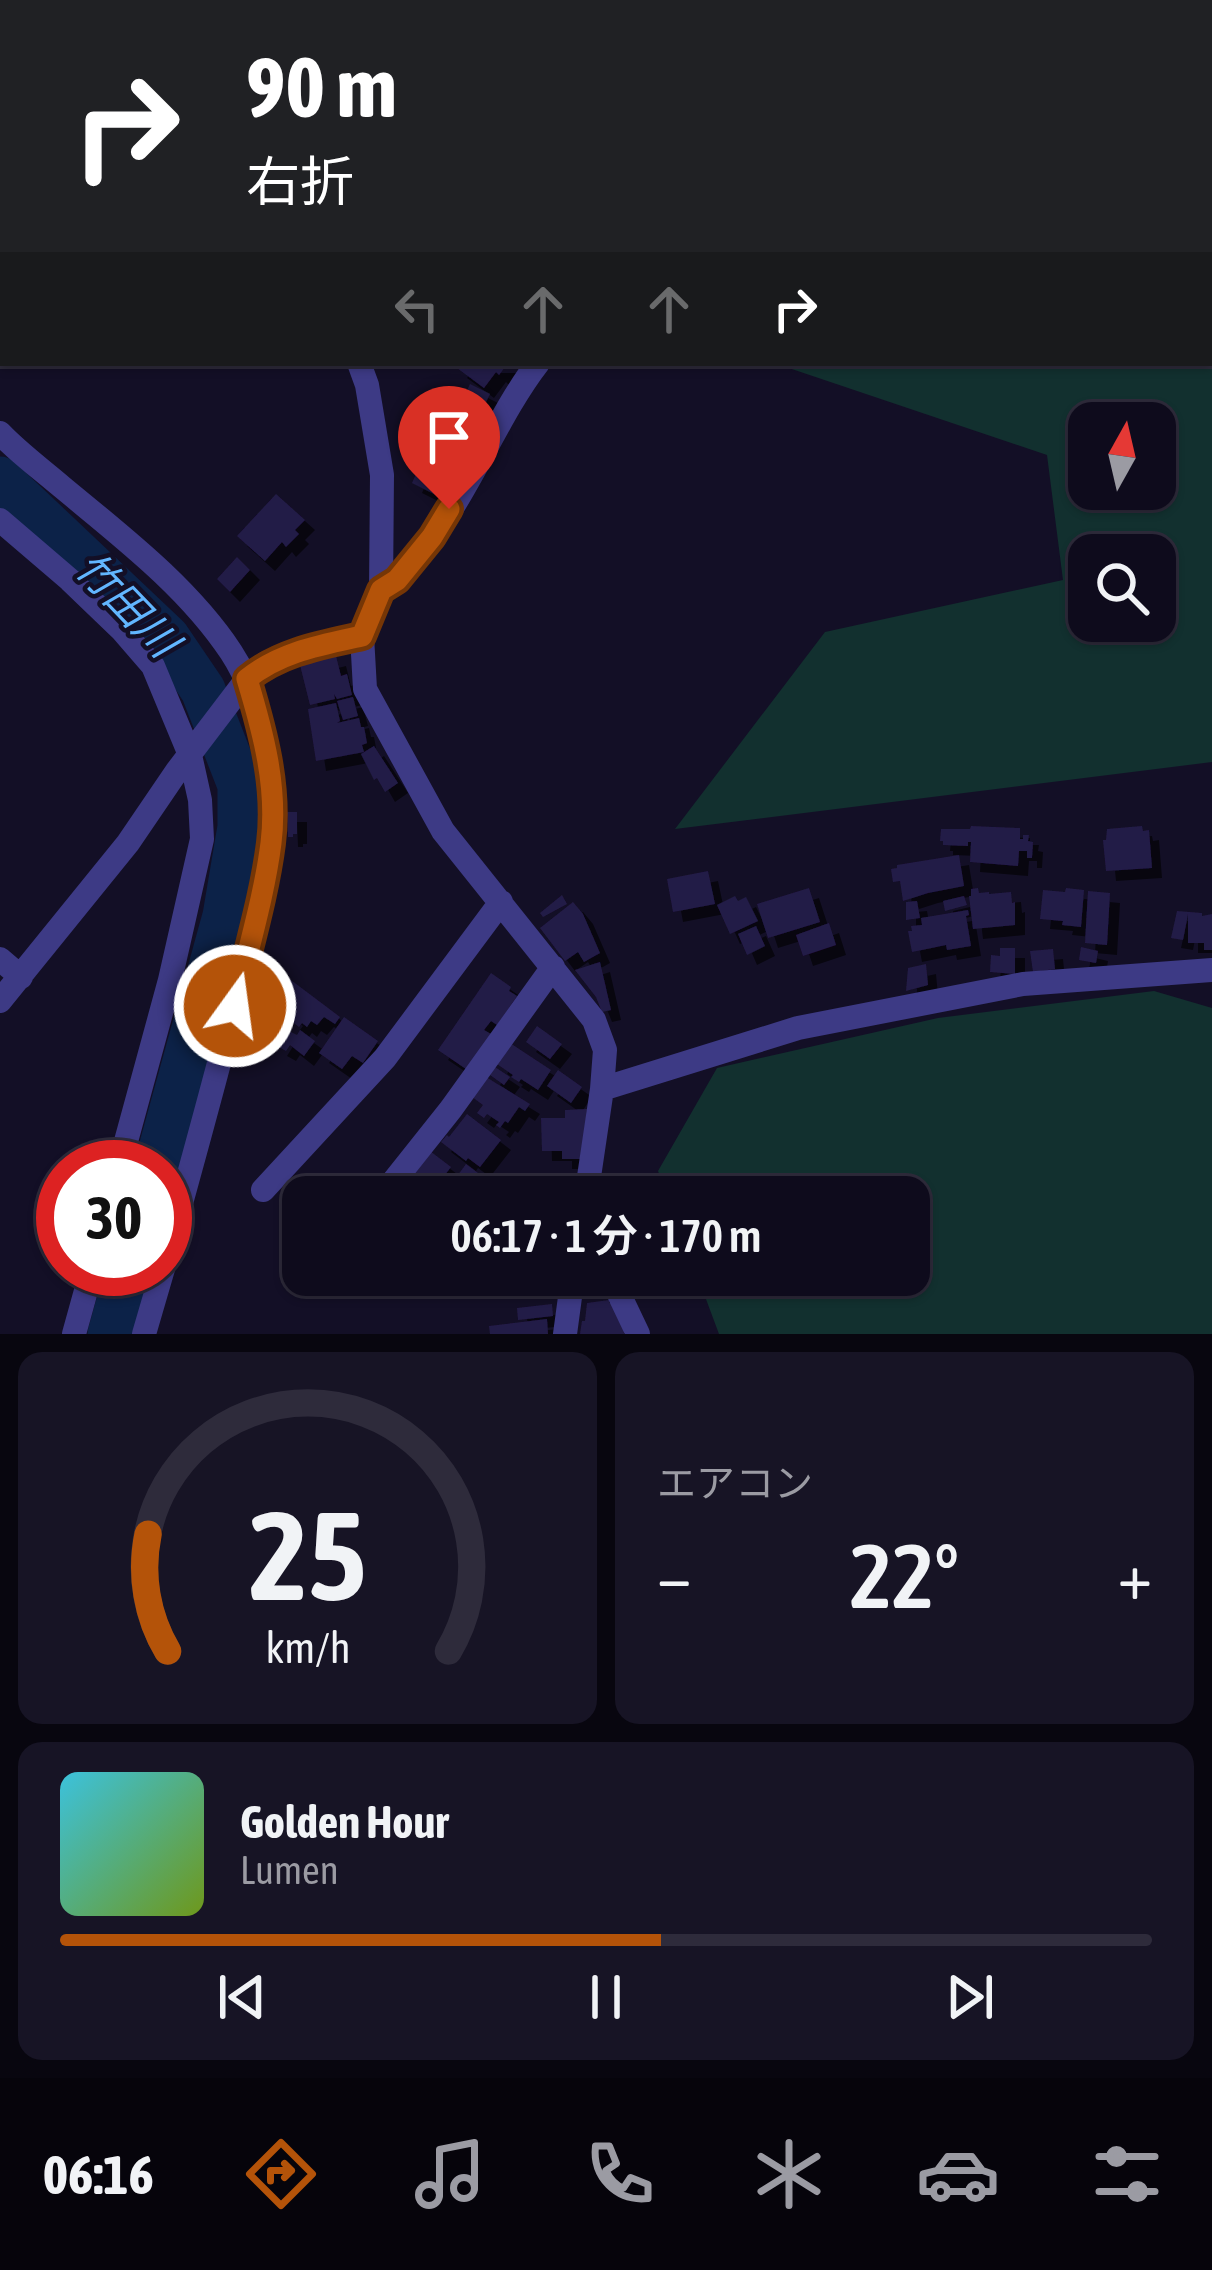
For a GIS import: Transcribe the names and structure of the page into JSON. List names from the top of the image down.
{
  "water": ["竹田川"],
  "north": "top",
  "page": {
    "turn": ["90 m", "右折"],
    "limit": "30",
    "trip": "06:17 · 1 分 · 170 m",
    "tile": "エアコン",
    "heat": ["−", "22°", "+"],
    "song": ["Golden Hour", "Lumen"],
    "tabs": "06:16",
    "gauge": ["25", "km/h"]
  }
}
